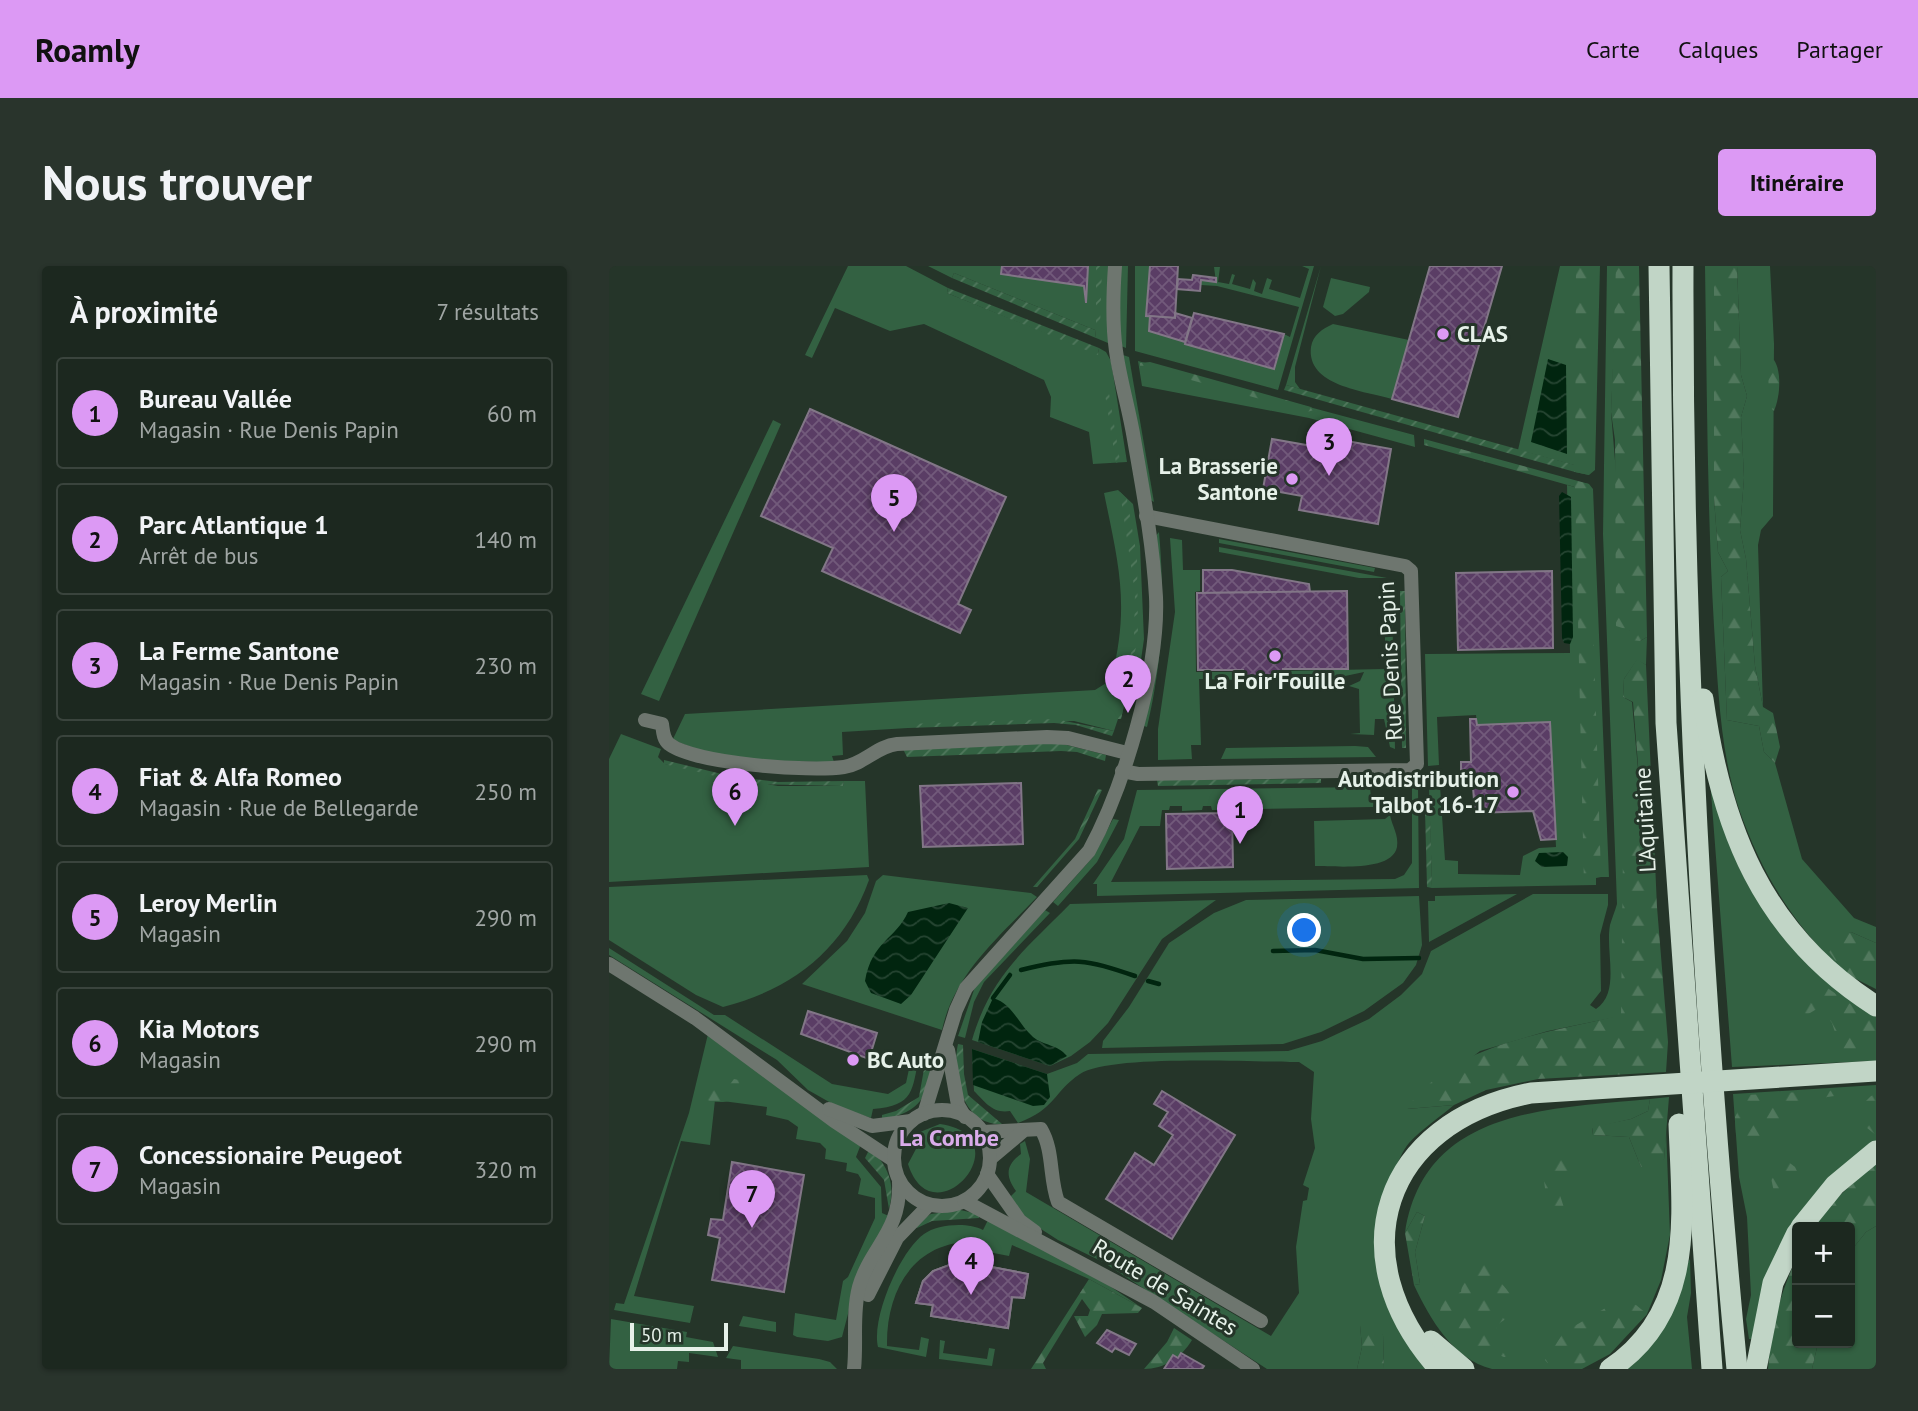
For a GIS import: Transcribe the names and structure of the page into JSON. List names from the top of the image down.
{
  "streets": {
    "highway": ["L'Aquitaine"],
    "street": ["Rue Denis Papin", "Route de Saintes"]
  },
  "districts": ["La Combe"],
  "places": [
    "CLAS",
    "La Brasserie Santone",
    "La Foir'Fouille",
    "Autodistribution Talbot 16-17",
    "BC Auto"
  ],
  "scale_bar": "50 m",
  "page": {
    "header": "Roamly",
    "nav": ["Carte", "Calques", "Partager"],
    "buttons": "Itinéraire",
    "title": "Nous trouver",
    "heading": ["À proximité", "7 résultats"],
    "list": [
      {
        "mark": "1",
        "name": "Bureau Vallée",
        "note": "Magasin · Rue Denis Papin",
        "value": "60 m"
      },
      {
        "mark": "2",
        "name": "Parc Atlantique 1",
        "note": "Arrêt de bus",
        "value": "140 m"
      },
      {
        "mark": "3",
        "name": "La Ferme Santone",
        "note": "Magasin · Rue Denis Papin",
        "value": "230 m"
      },
      {
        "mark": "4",
        "name": "Fiat & Alfa Romeo",
        "note": "Magasin · Rue de Bellegarde",
        "value": "250 m"
      },
      {
        "mark": "5",
        "name": "Leroy Merlin",
        "note": "Magasin",
        "value": "290 m"
      },
      {
        "mark": "6",
        "name": "Kia Motors",
        "note": "Magasin",
        "value": "290 m"
      },
      {
        "mark": "7",
        "name": "Concessionaire Peugeot",
        "note": "Magasin",
        "value": "320 m"
      }
    ],
    "pins": [
      "3",
      "5",
      "2",
      "6",
      "1",
      "7",
      "4"
    ],
    "map_buttons": ["+", "−"],
    "scale": "50 m"
  }
}
